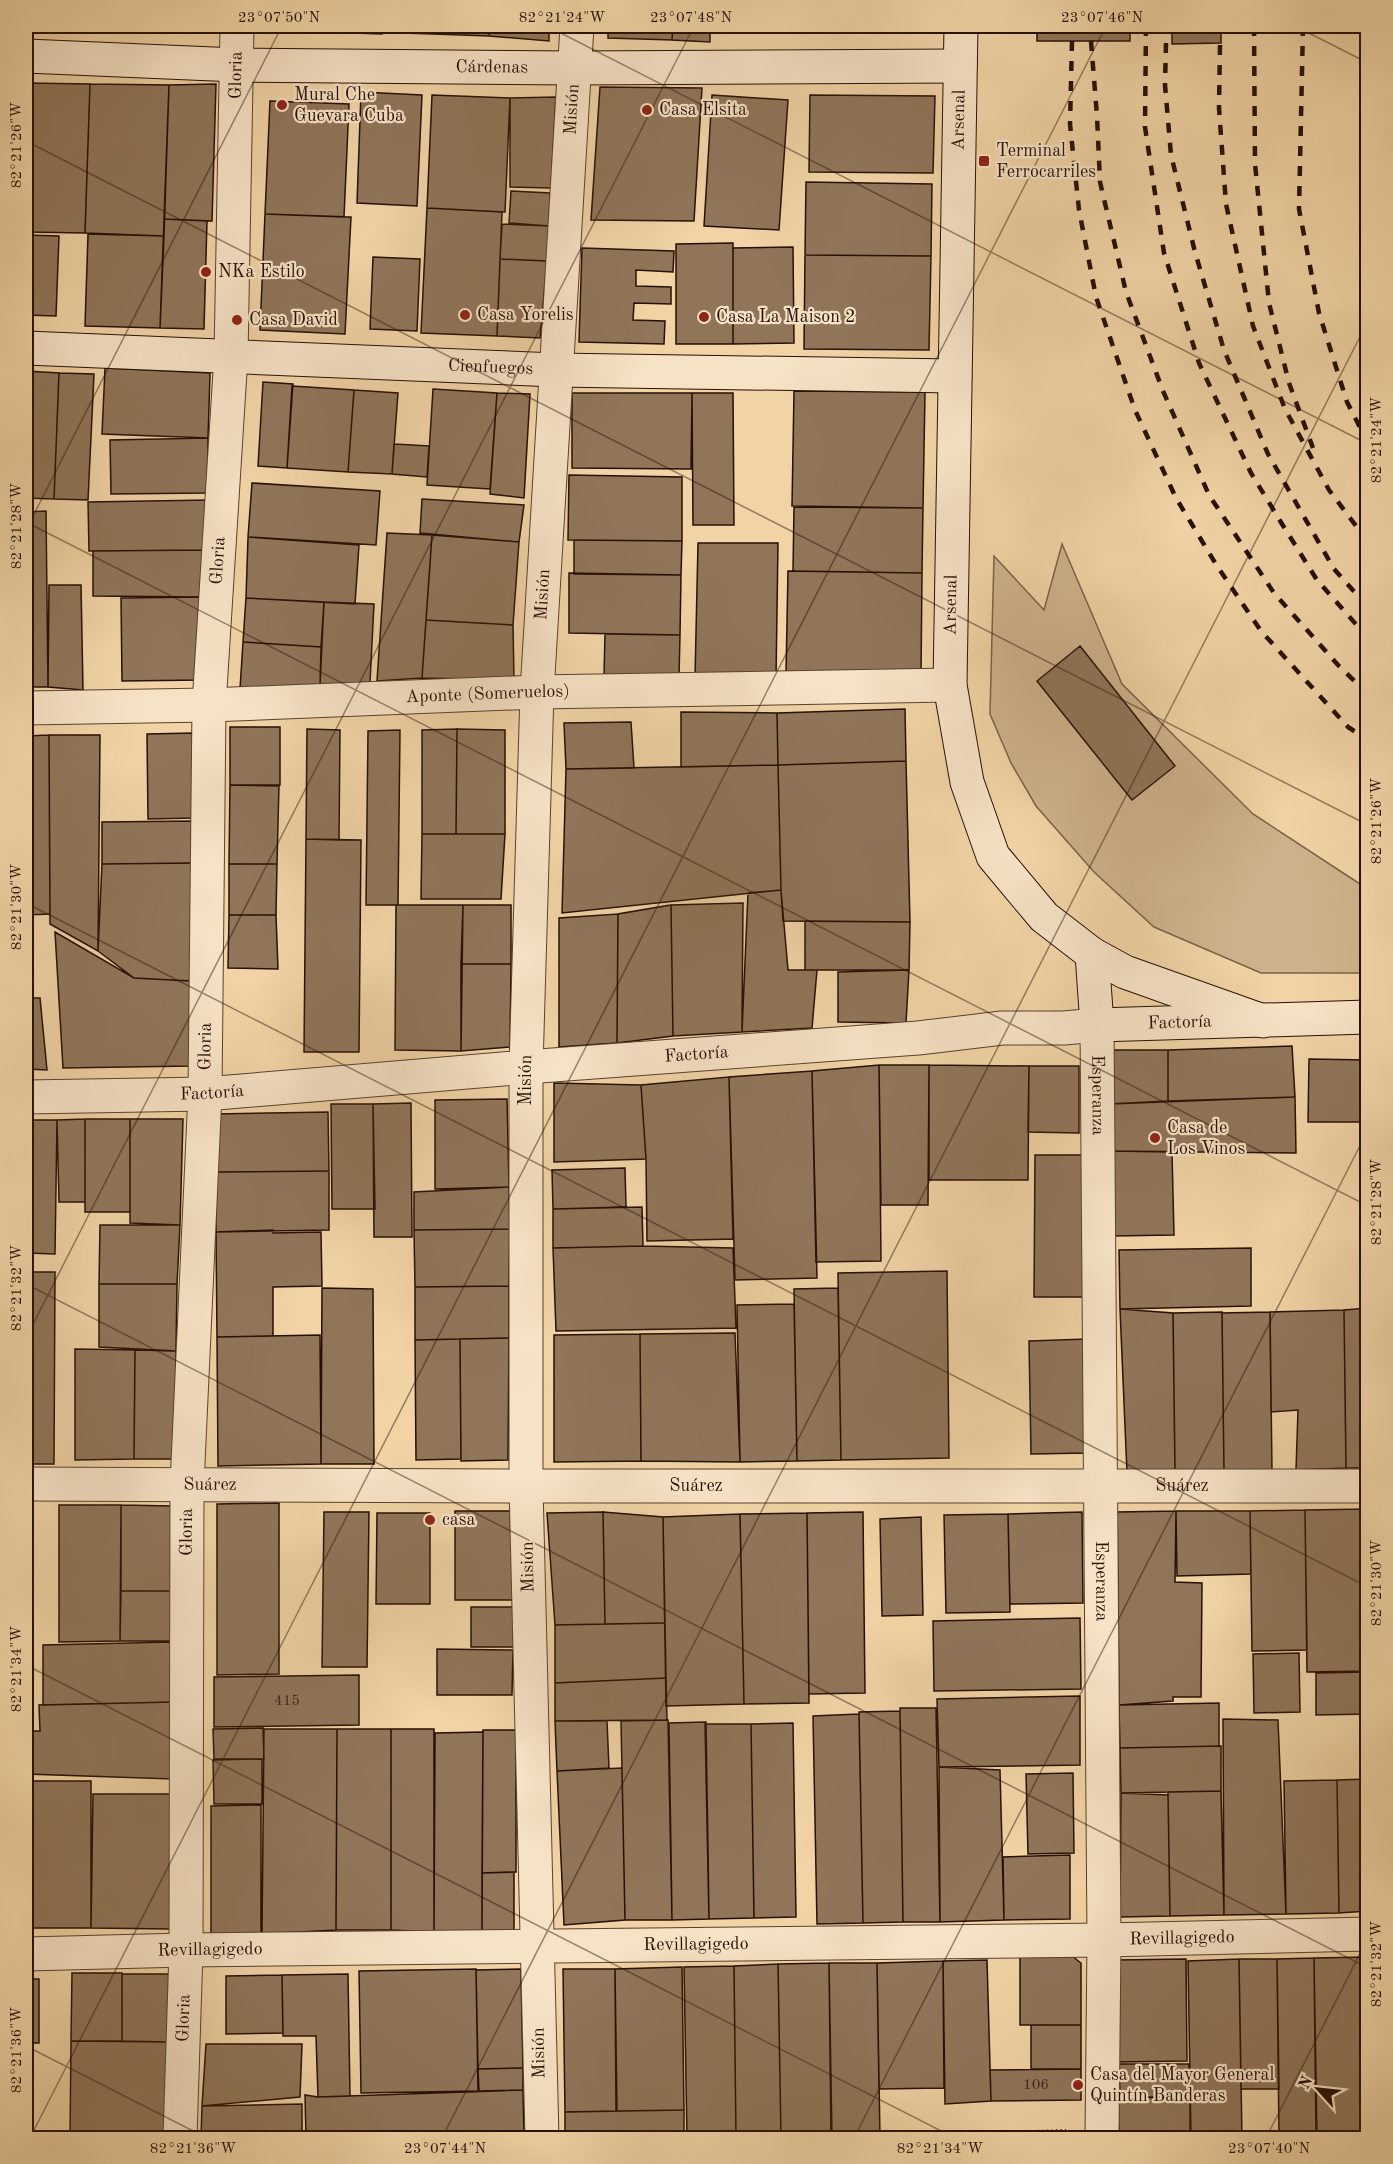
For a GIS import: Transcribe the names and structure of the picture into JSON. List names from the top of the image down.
{
  "streets": {
    "street": [
      "Cárdenas",
      "Gloria",
      "Misión",
      "Arsenal",
      "Cienfuegos",
      "Aponte (Someruelos)",
      "Factoría",
      "Esperanza",
      "Suárez",
      "Revillagigedo"
    ]
  },
  "crossings": [
    ["Cárdenas", "Gloria"],
    ["Cárdenas", "Misión"],
    ["Cárdenas", "Arsenal"],
    ["Gloria", "Cienfuegos"],
    ["Gloria", "Aponte (Someruelos)"],
    ["Gloria", "Factoría"],
    ["Gloria", "Suárez"],
    ["Gloria", "Revillagigedo"],
    ["Misión", "Cienfuegos"],
    ["Misión", "Aponte (Someruelos)"],
    ["Misión", "Factoría"],
    ["Misión", "Suárez"],
    ["Misión", "Revillagigedo"],
    ["Arsenal", "Cienfuegos"],
    ["Arsenal", "Aponte (Someruelos)"],
    ["Arsenal", "Factoría"],
    ["Arsenal", "Esperanza"],
    ["Factoría", "Esperanza"],
    ["Esperanza", "Suárez"],
    ["Esperanza", "Revillagigedo"]
  ],
  "places": {
    "other": [
      "Mural Che Guevara Cuba",
      "Casa Elsita",
      "NKa Estilo",
      "Casa Yorelis",
      "Casa La Maison 2",
      "Casa David",
      "Casa de Los Vinos",
      "casa",
      "Casa del Mayor General Quintín Banderas"
    ],
    "transit": ["Terminal Ferrocarriles"]
  },
  "house_numbers": ["415", "106"],
  "north": "top left",
  "coordinates": [
    "23°07'50\"N",
    "82°21'24\"W",
    "23°07'48\"N",
    "23°07'46\"N",
    "82°21'26\"W",
    "82°21'28\"W",
    "82°21'30\"W",
    "82°21'32\"W",
    "82°21'34\"W",
    "82°21'36\"W",
    "23°07'44\"N",
    "23°07'40\"N"
  ]
}
